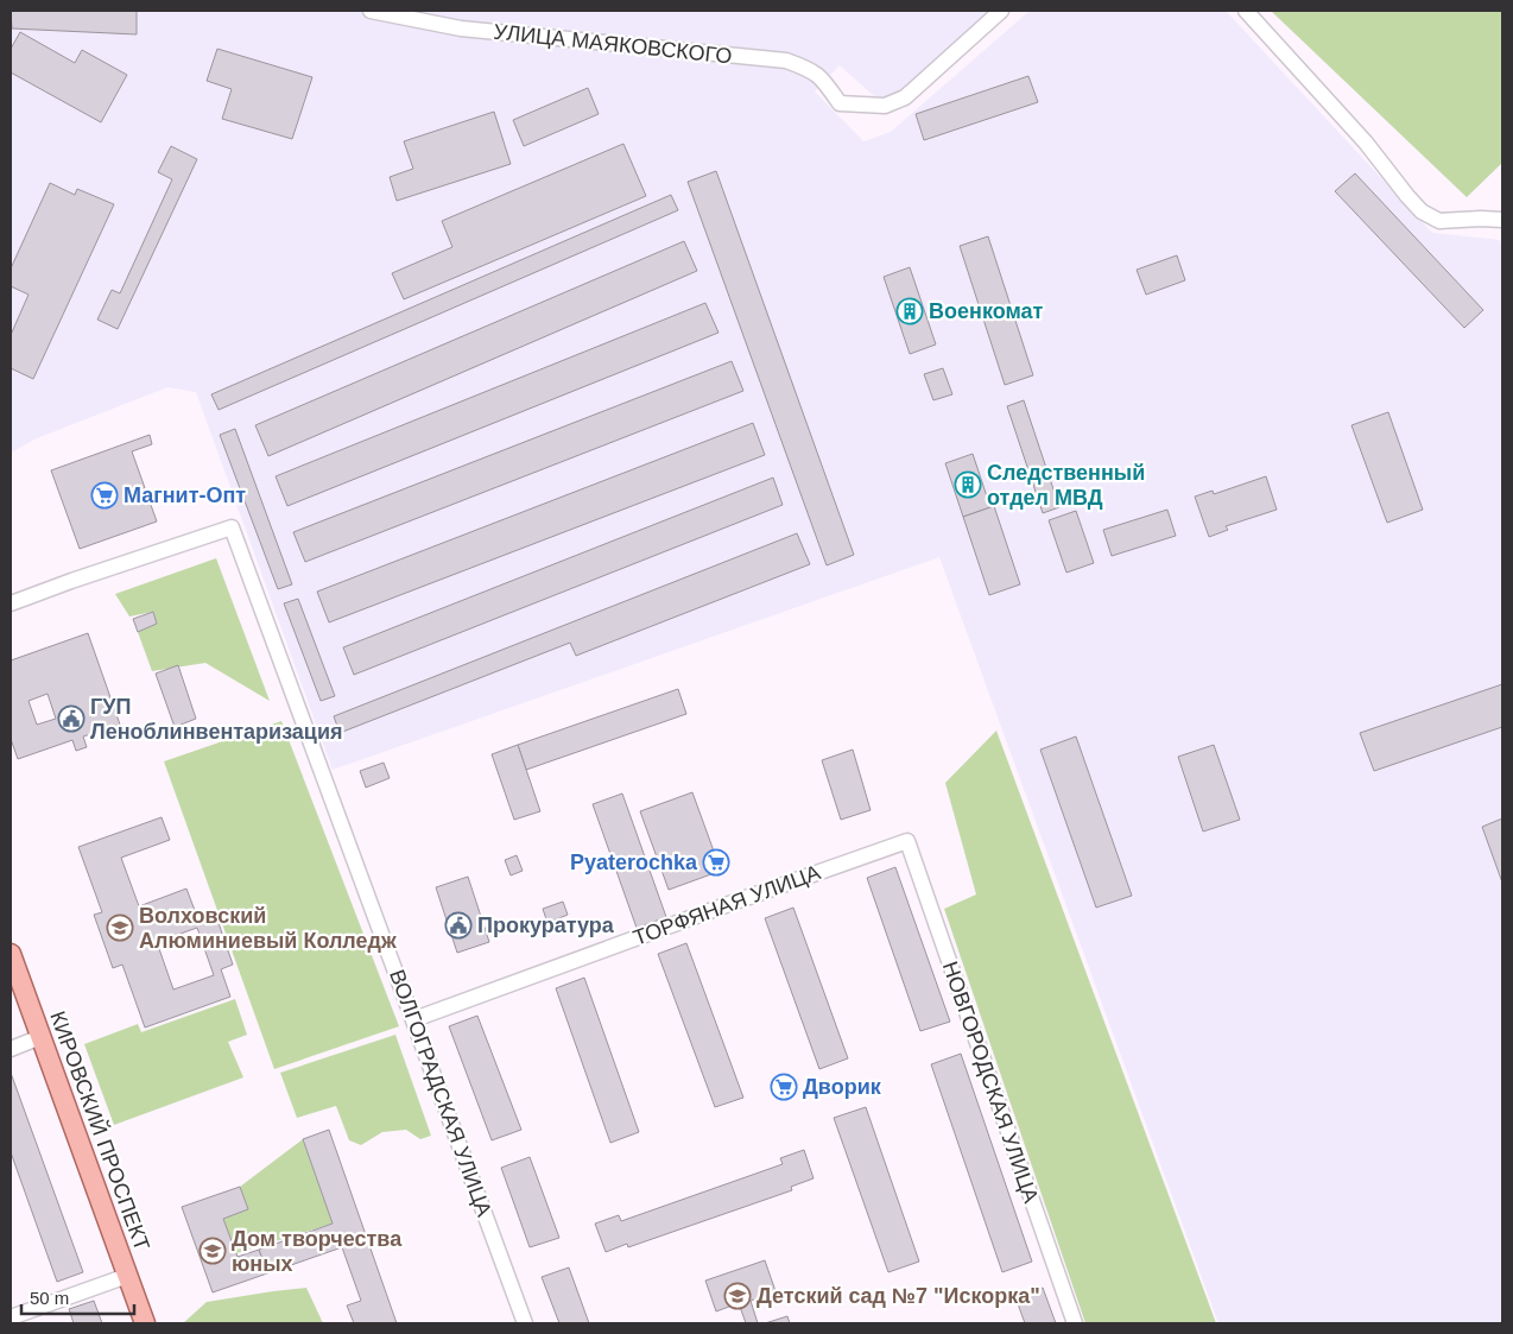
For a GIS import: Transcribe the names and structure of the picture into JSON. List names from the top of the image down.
{
  "streets": {
    "main road": ["КИРОВСКИЙ ПРОСПЕКТ"],
    "street": [
      "УЛИЦА МАЯКОВСКОГО",
      "ТОРФЯНАЯ УЛИЦА",
      "НОВГОРОДСКАЯ УЛИЦА",
      "ВОЛГОГРАДСКАЯ УЛИЦА"
    ]
  },
  "crossings": [
    ["ТОРФЯНАЯ УЛИЦА", "НОВГОРОДСКАЯ УЛИЦА"],
    ["ТОРФЯНАЯ УЛИЦА", "ВОЛГОГРАДСКАЯ УЛИЦА"]
  ],
  "places": {
    "building": ["Военкомат", "Следственный отдел МВД"],
    "supermarket": ["Магнит-Опт", "Pyaterochka", "Дворик"],
    "public building": ["ГУП Леноблинвентаризация", "Прокуратура"],
    "school or university": ["Волховский Алюминиевый Колледж", "Дом творчества юных", "Детский cад №7 \"Искорка\""]
  },
  "scale_bar": "50 m"
}
